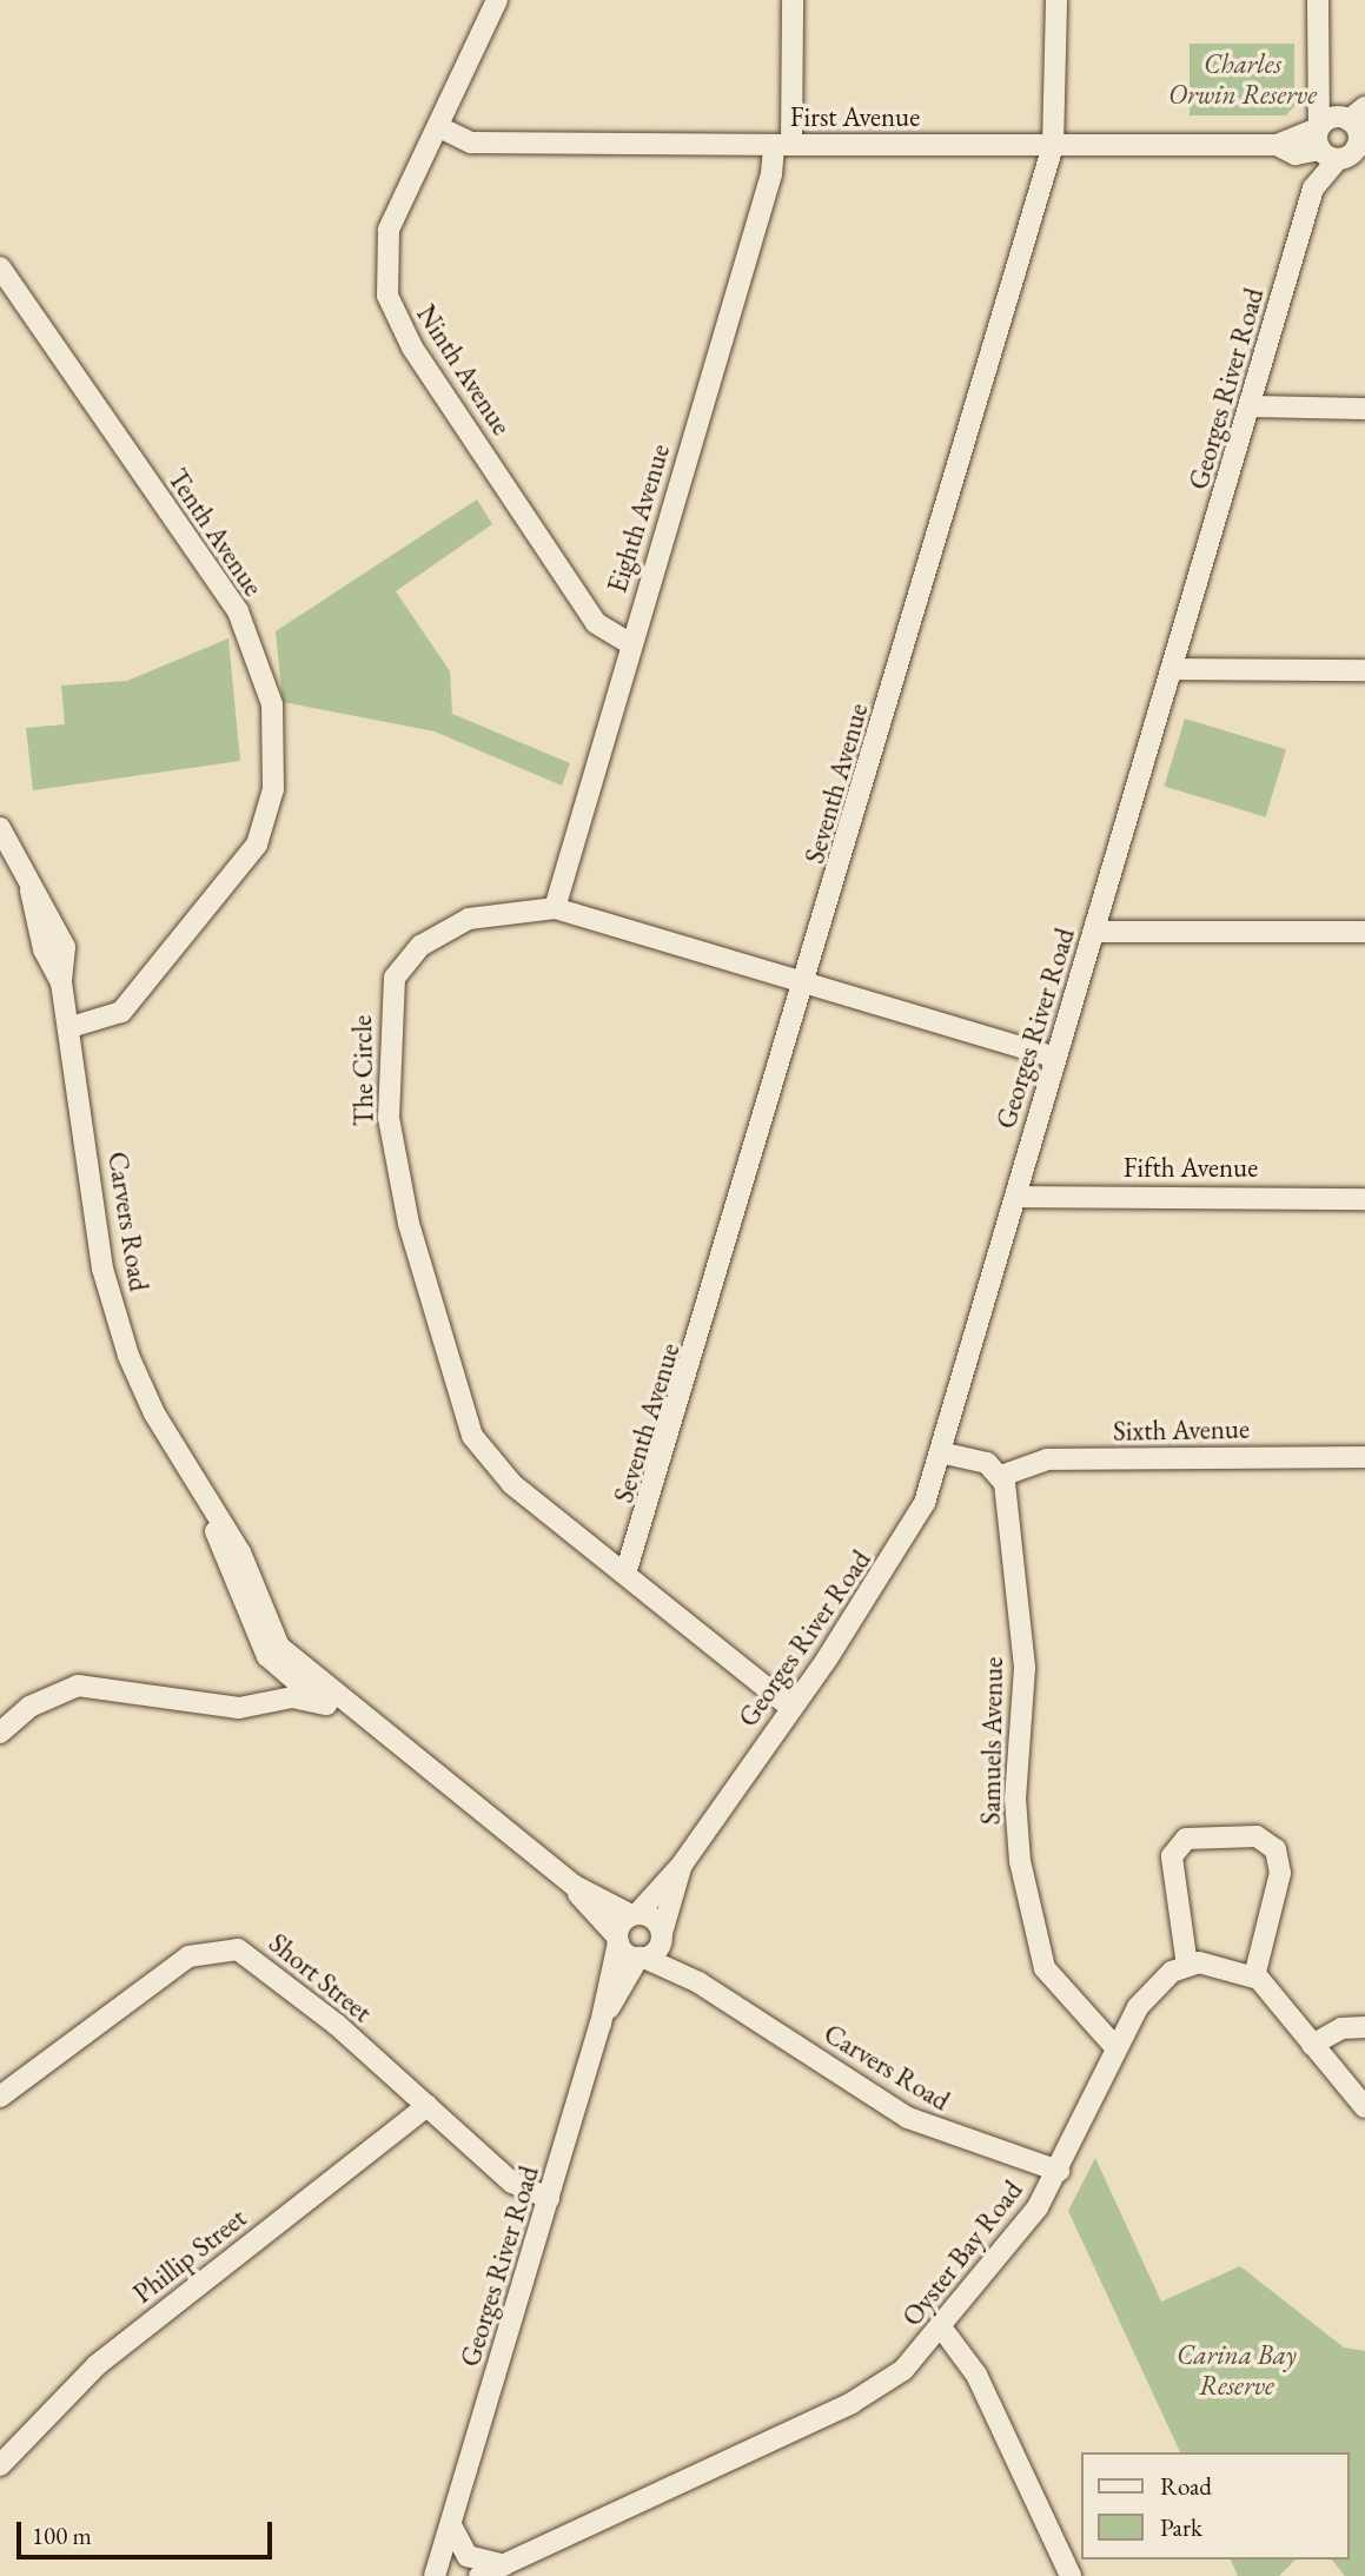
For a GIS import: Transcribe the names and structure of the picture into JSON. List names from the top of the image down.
{
  "streets": {
    "street": [
      "First Avenue",
      "Ninth Avenue",
      "Georges River Road",
      "Eighth Avenue",
      "Tenth Avenue",
      "Seventh Avenue",
      "The Circle",
      "Fifth Avenue",
      "Carvers Road",
      "Sixth Avenue",
      "Samuels Avenue",
      "Short Street",
      "Oyster Bay Road",
      "Phillip Street"
    ]
  },
  "crossings": [
    ["First Avenue", "Ninth Avenue"],
    ["First Avenue", "Georges River Road"],
    ["First Avenue", "Eighth Avenue"],
    ["First Avenue", "Seventh Avenue"],
    ["Ninth Avenue", "Eighth Avenue"],
    ["Georges River Road", "The Circle"],
    ["Georges River Road", "Fifth Avenue"],
    ["Georges River Road", "Carvers Road"],
    ["Georges River Road", "Short Street"],
    ["Eighth Avenue", "The Circle"],
    ["Tenth Avenue", "Carvers Road"],
    ["Seventh Avenue", "The Circle"],
    ["Carvers Road", "Oyster Bay Road"],
    ["Sixth Avenue", "Samuels Avenue"],
    ["Samuels Avenue", "Oyster Bay Road"],
    ["Short Street", "Phillip Street"]
  ],
  "parks": ["Charles Orwin Reserve", "Carina Bay Reserve"],
  "legend": ["Road", "Park"],
  "scale_bar": "100 m"
}
